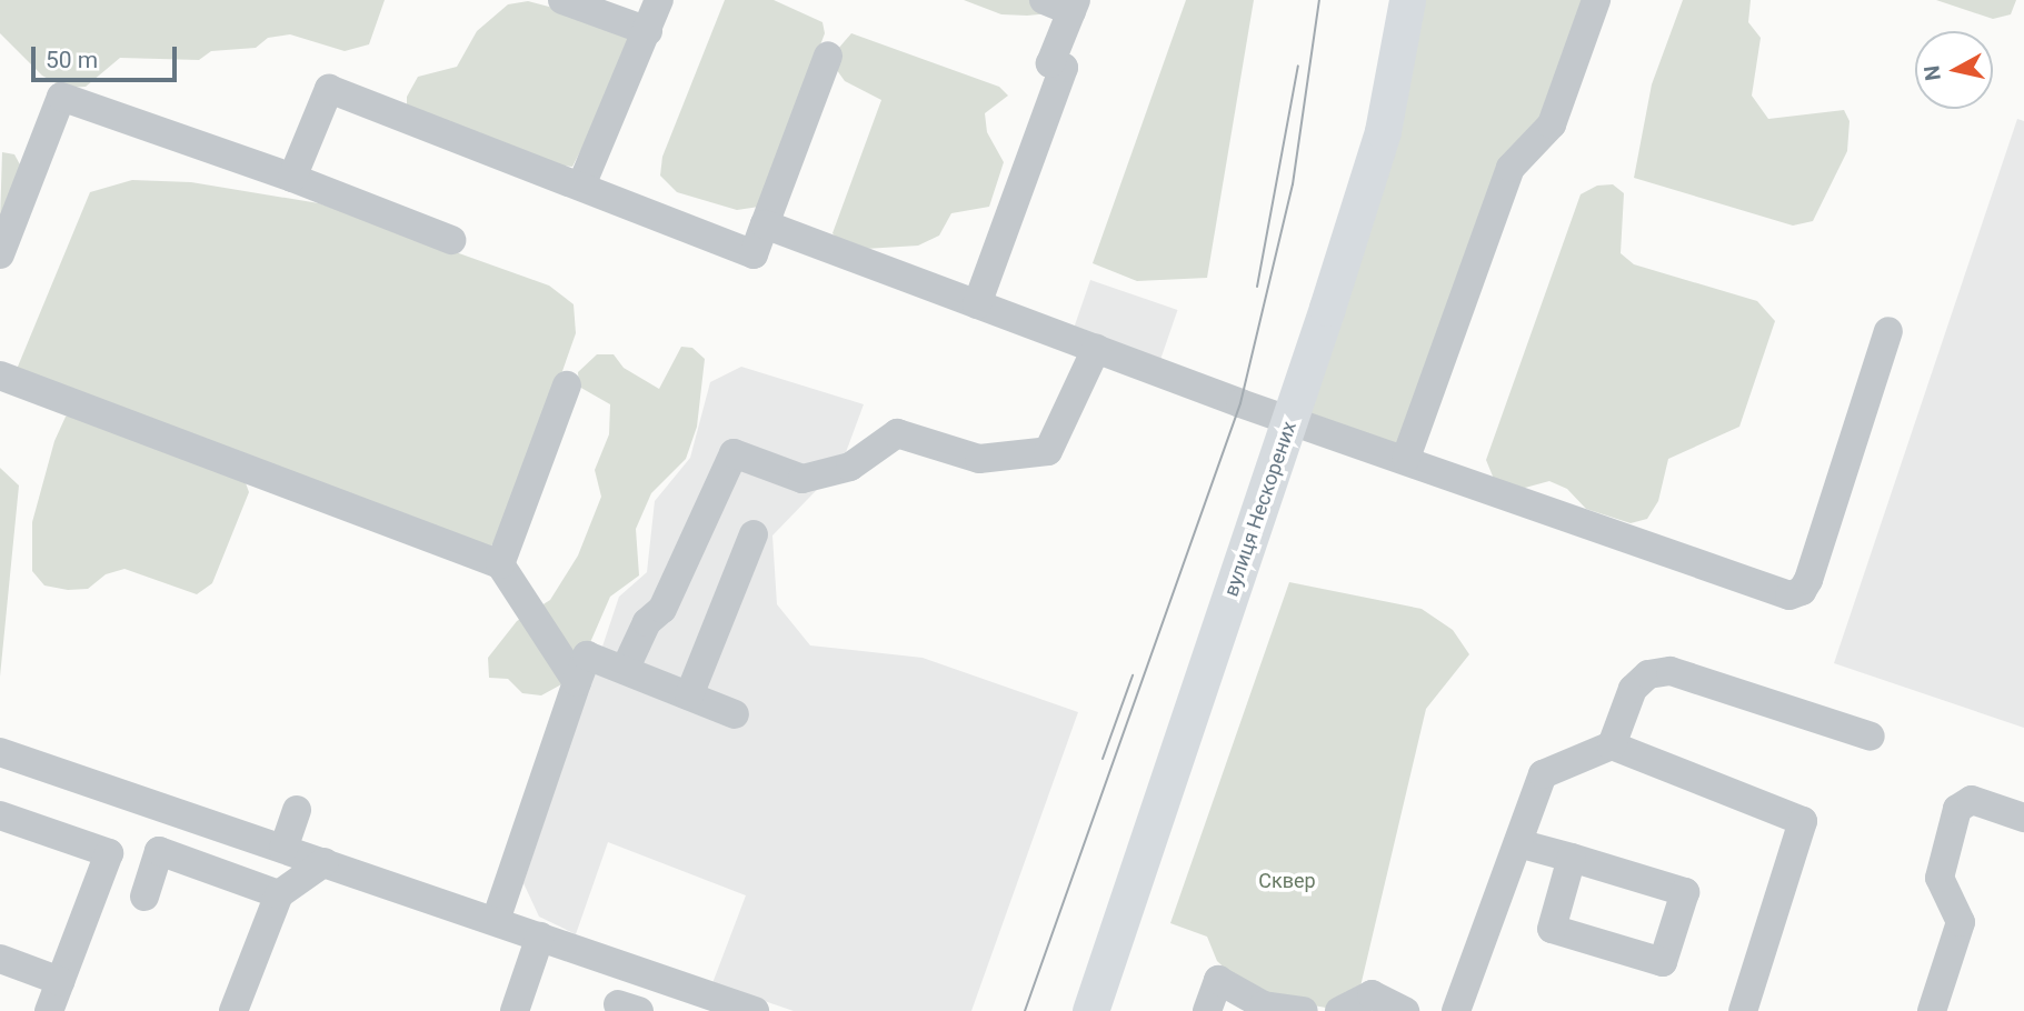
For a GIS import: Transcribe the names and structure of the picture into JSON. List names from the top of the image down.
{
  "streets": {
    "main road": ["вулиця Нескорених"]
  },
  "parks": ["Сквер"],
  "scale_bar": "50 m",
  "north": "left"
}
